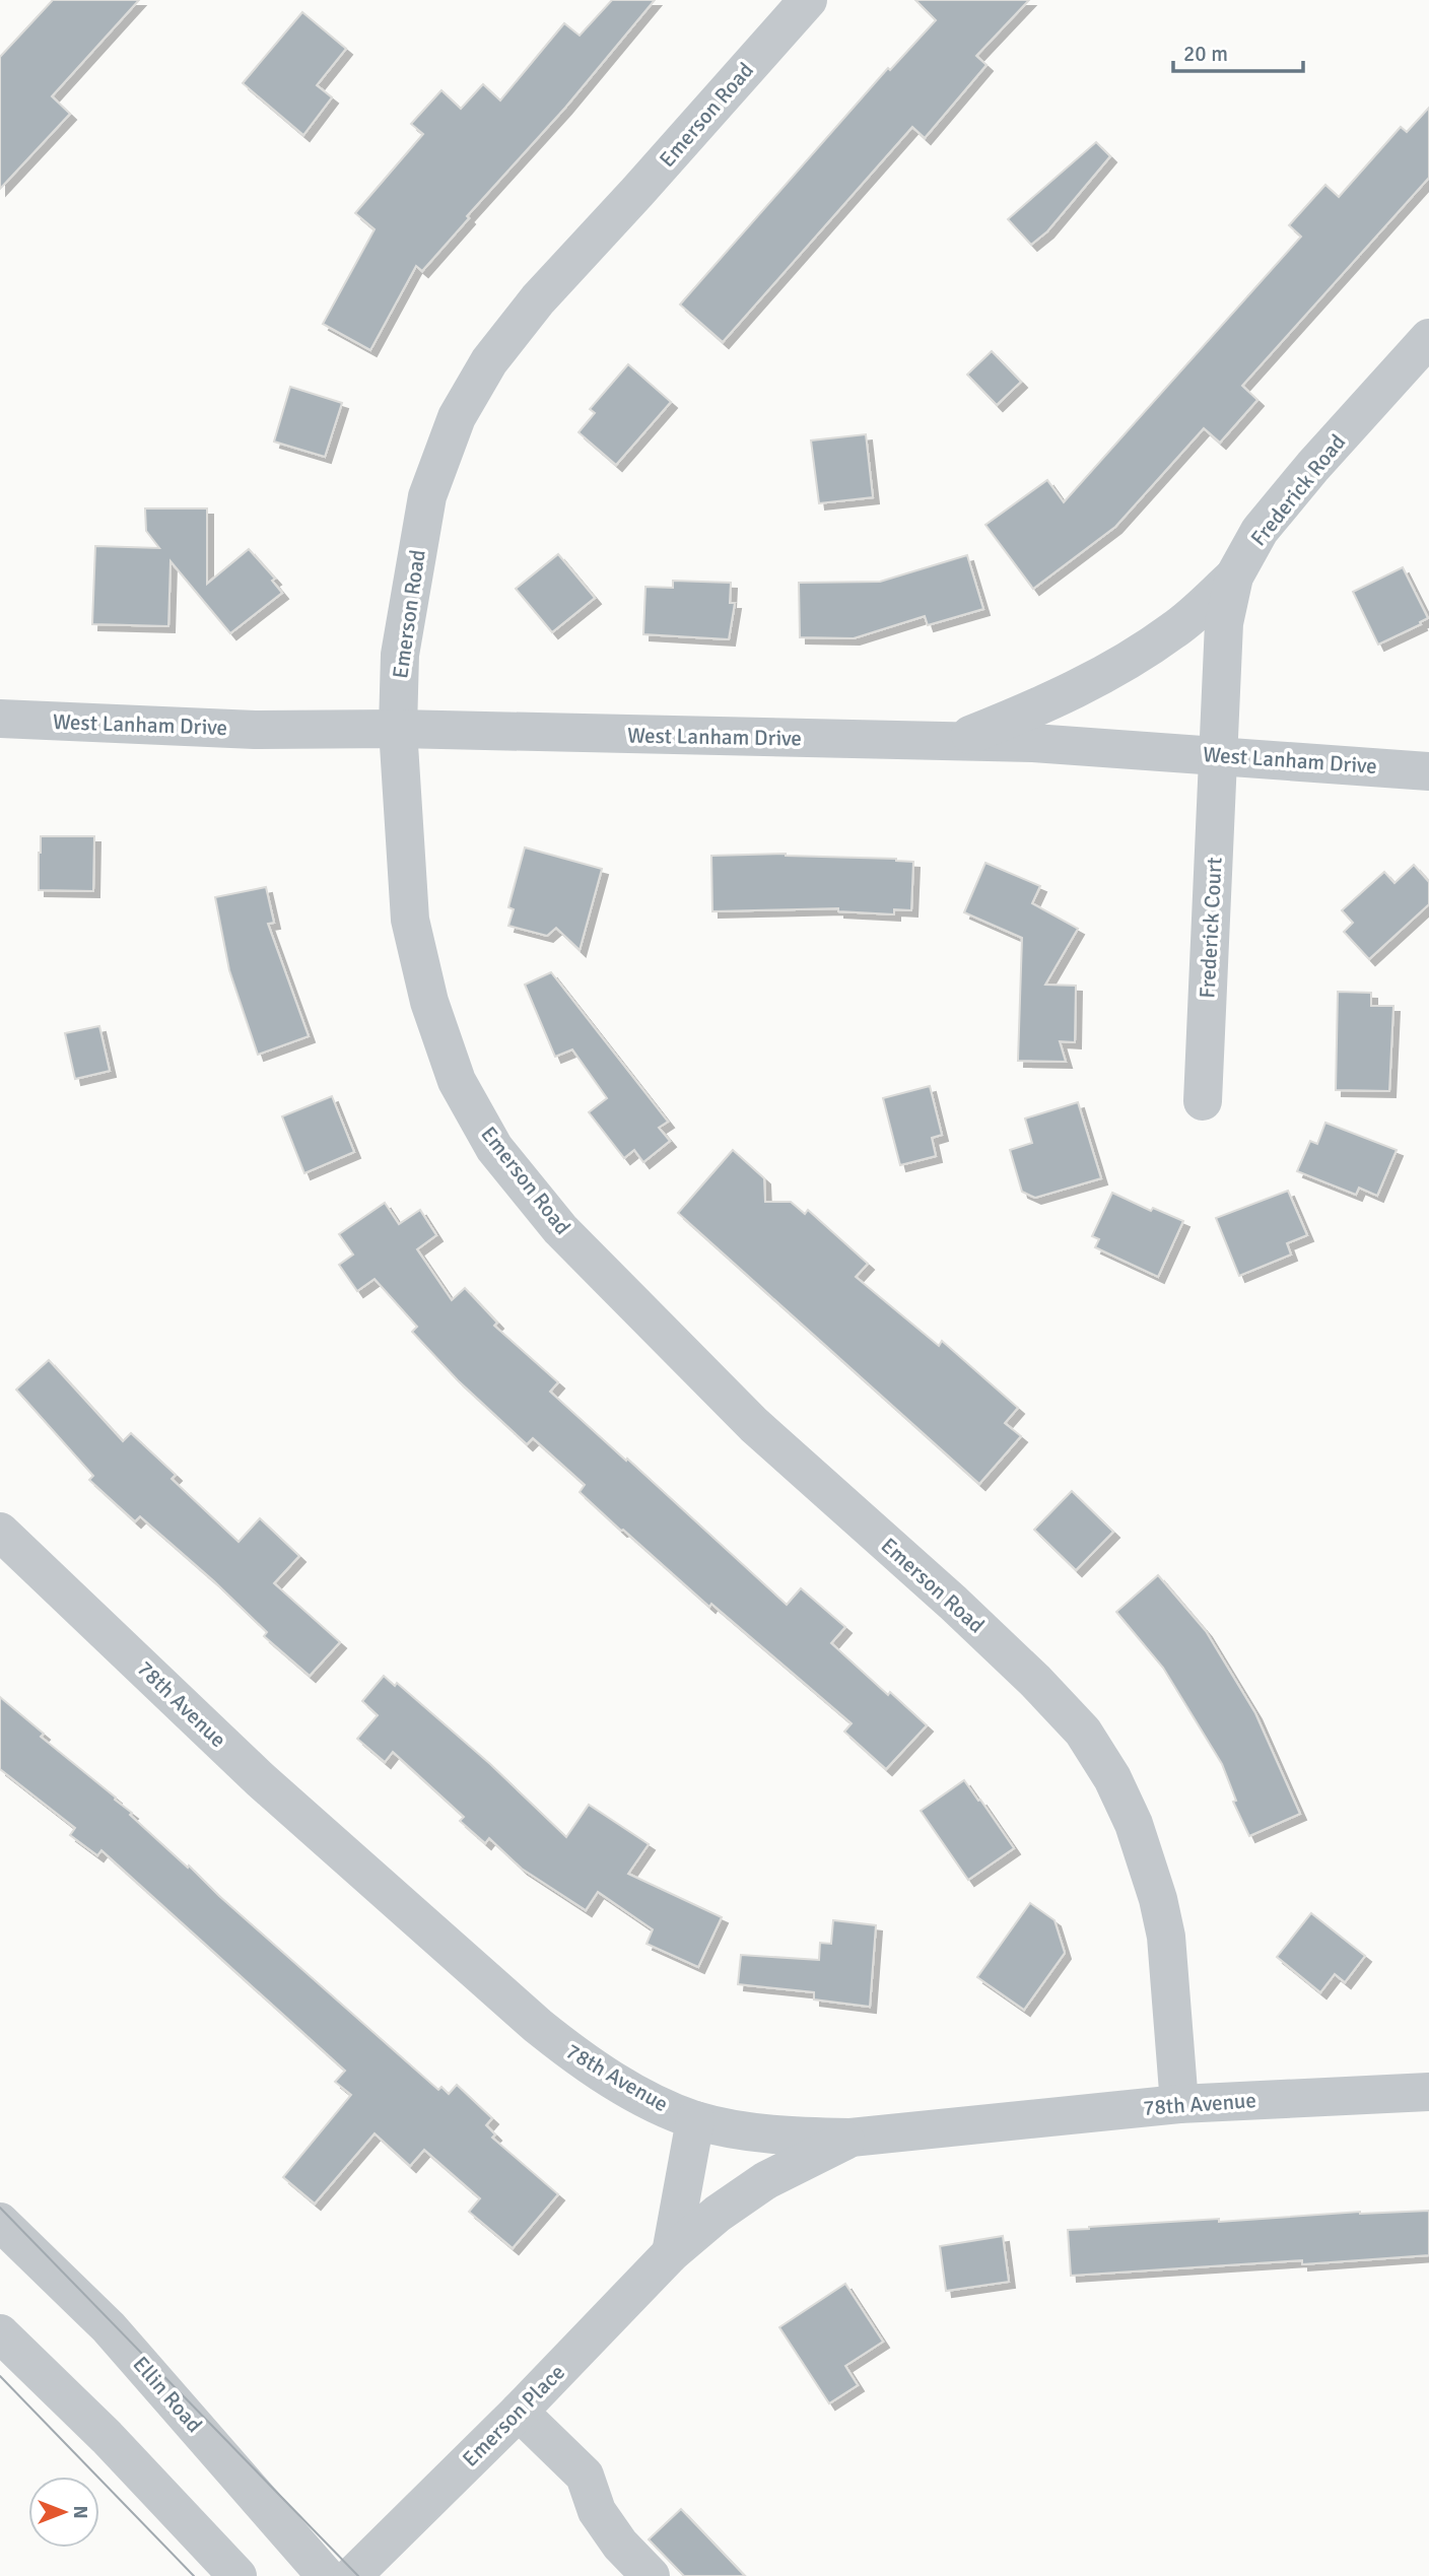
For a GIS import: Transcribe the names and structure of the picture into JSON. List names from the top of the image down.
{
  "streets": {
    "street": [
      "Emerson Road",
      "Frederick Road",
      "West Lanham Drive",
      "Frederick Court",
      "78th Avenue",
      "Ellin Road",
      "Emerson Place"
    ]
  },
  "crossings": [
    ["Emerson Road", "West Lanham Drive"],
    ["Emerson Road", "78th Avenue"],
    ["Frederick Road", "West Lanham Drive"],
    ["Frederick Road", "Frederick Court"],
    ["West Lanham Drive", "Frederick Court"],
    ["78th Avenue", "Emerson Place"]
  ],
  "scale_bar": "20 m",
  "north": "right"
}
